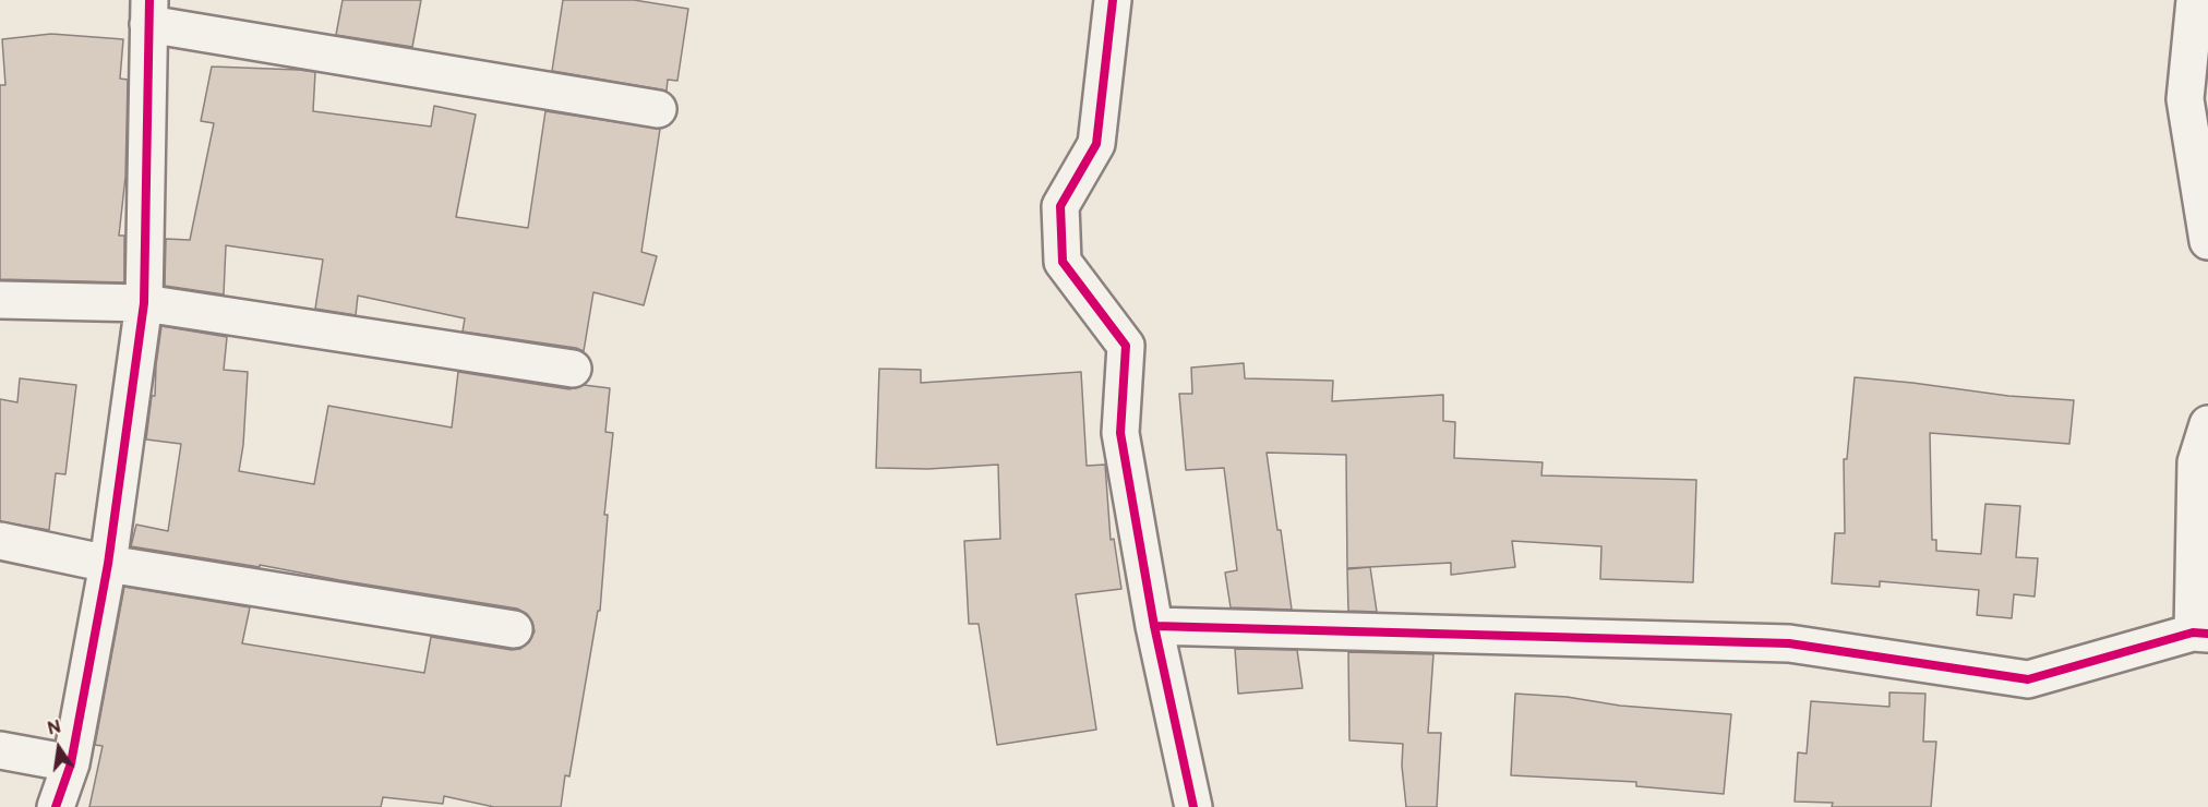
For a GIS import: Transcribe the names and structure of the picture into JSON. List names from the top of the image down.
{
  "north": "top"
}
